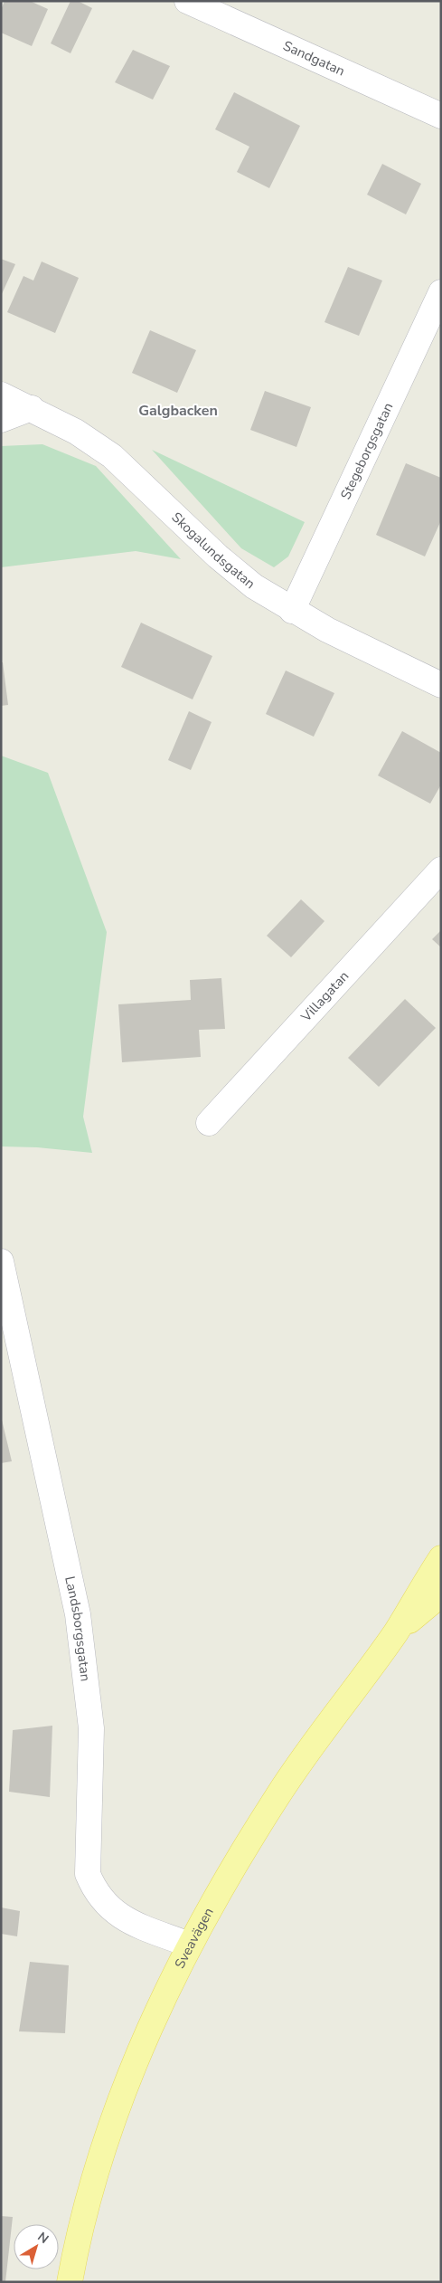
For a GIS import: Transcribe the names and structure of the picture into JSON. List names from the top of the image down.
{
  "streets": {
    "main road": ["Sveavägen"],
    "street": [
      "Sandgatan",
      "Stegeborgsgatan",
      "Skogalundsgatan",
      "Villagatan",
      "Landsborgsgatan"
    ]
  },
  "crossings": [
    ["Stegeborgsgatan", "Skogalundsgatan"],
    ["Landsborgsgatan", "Sveavägen"]
  ],
  "districts": ["Galgbacken"],
  "north": "top right"
}
